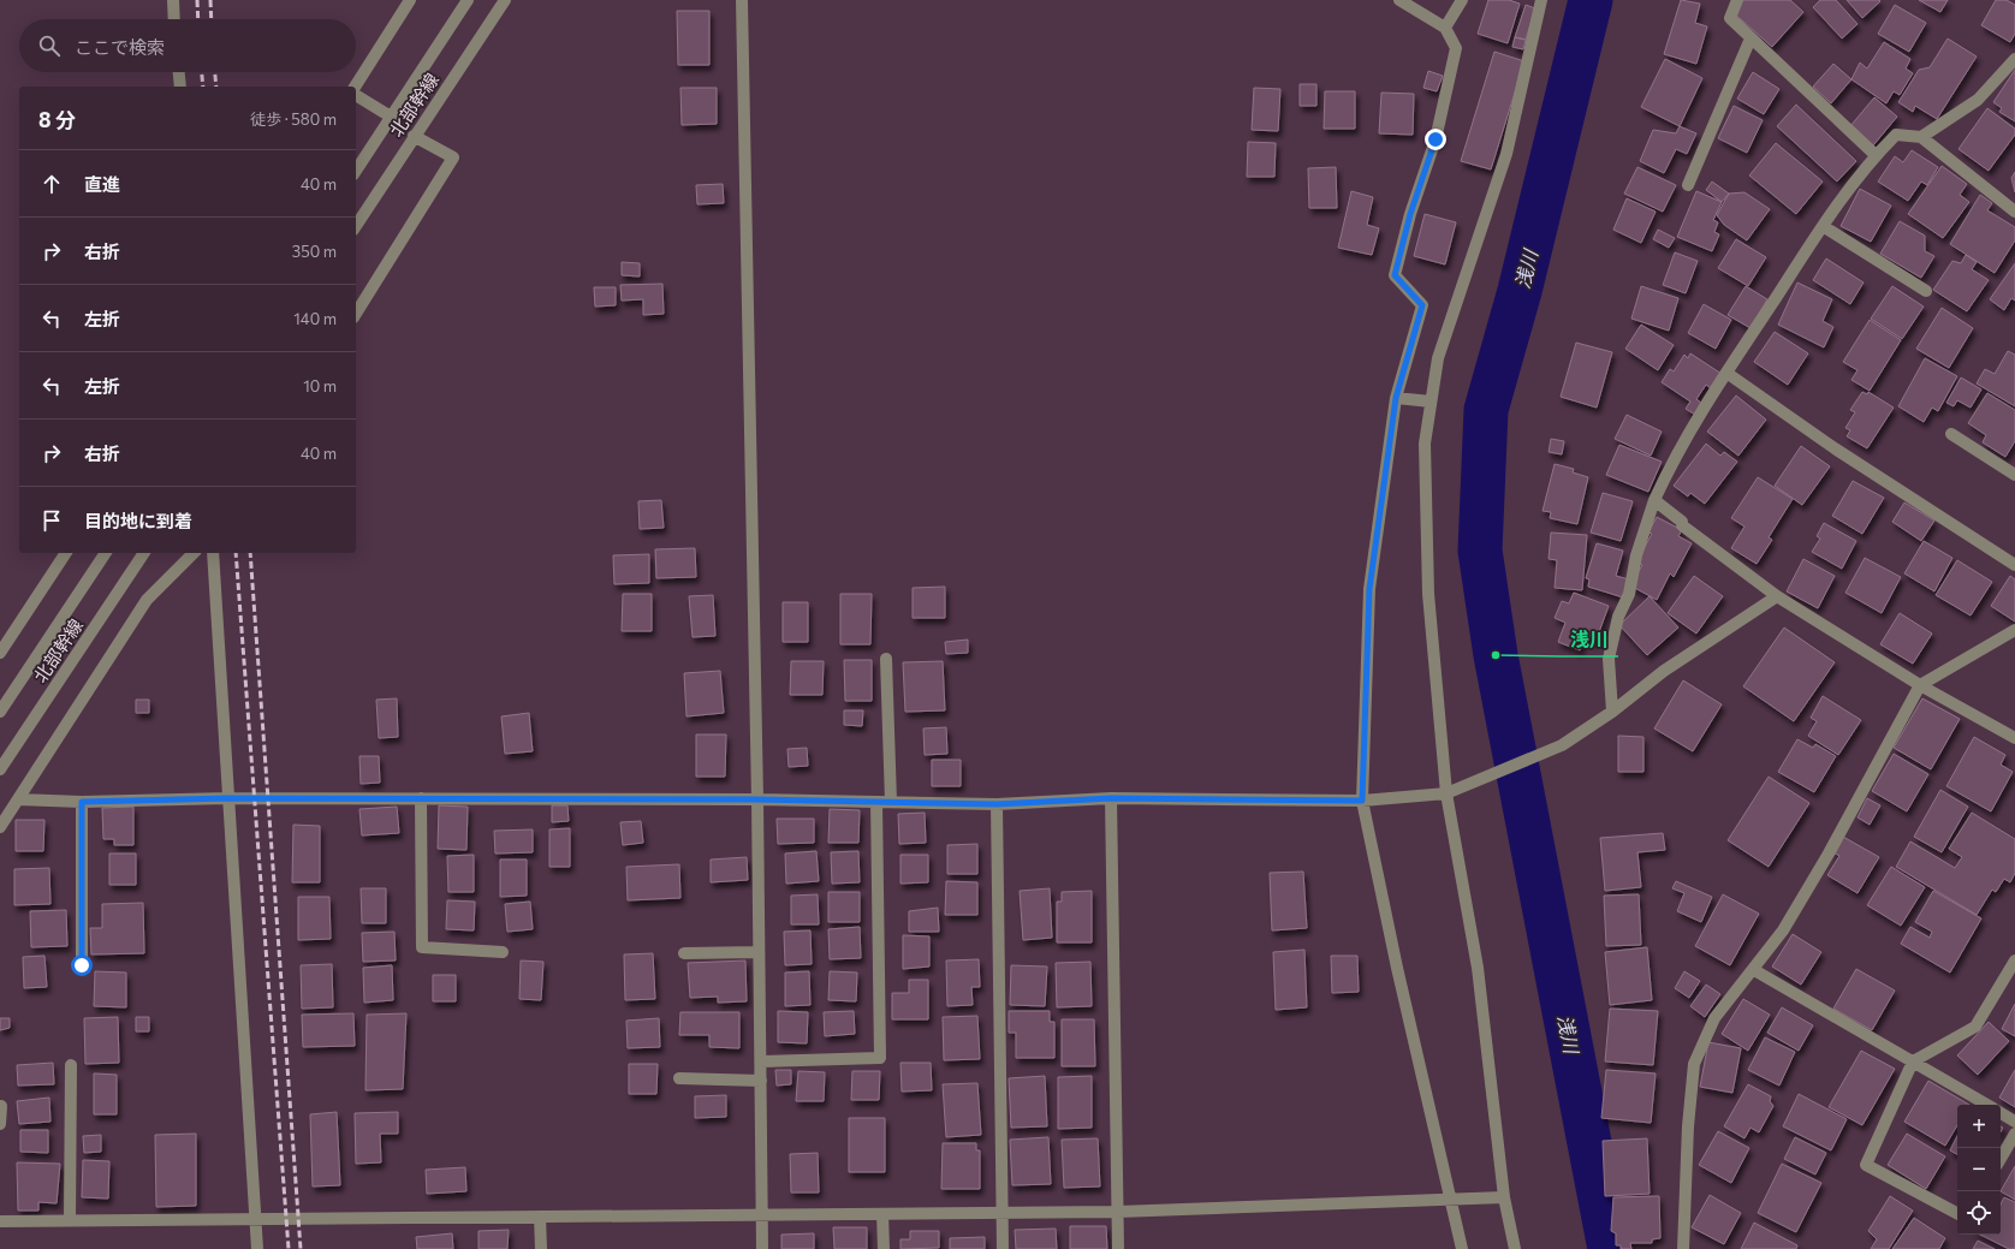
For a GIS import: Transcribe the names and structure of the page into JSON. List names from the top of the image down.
{
  "streets": {
    "street": ["北部幹線"]
  },
  "water": ["浅川"],
  "places": ["浅川"],
  "page": {
    "search": "ここで検索",
    "heading": ["8 分", "徒歩 · 580 m"],
    "list": [
      ["直進", "40 m"],
      ["右折", "350 m"],
      ["左折", "140 m"],
      ["左折", "10 m"],
      ["右折", "40 m"],
      "目的地に到着"
    ],
    "map_buttons": ["+", "−"]
  }
}
